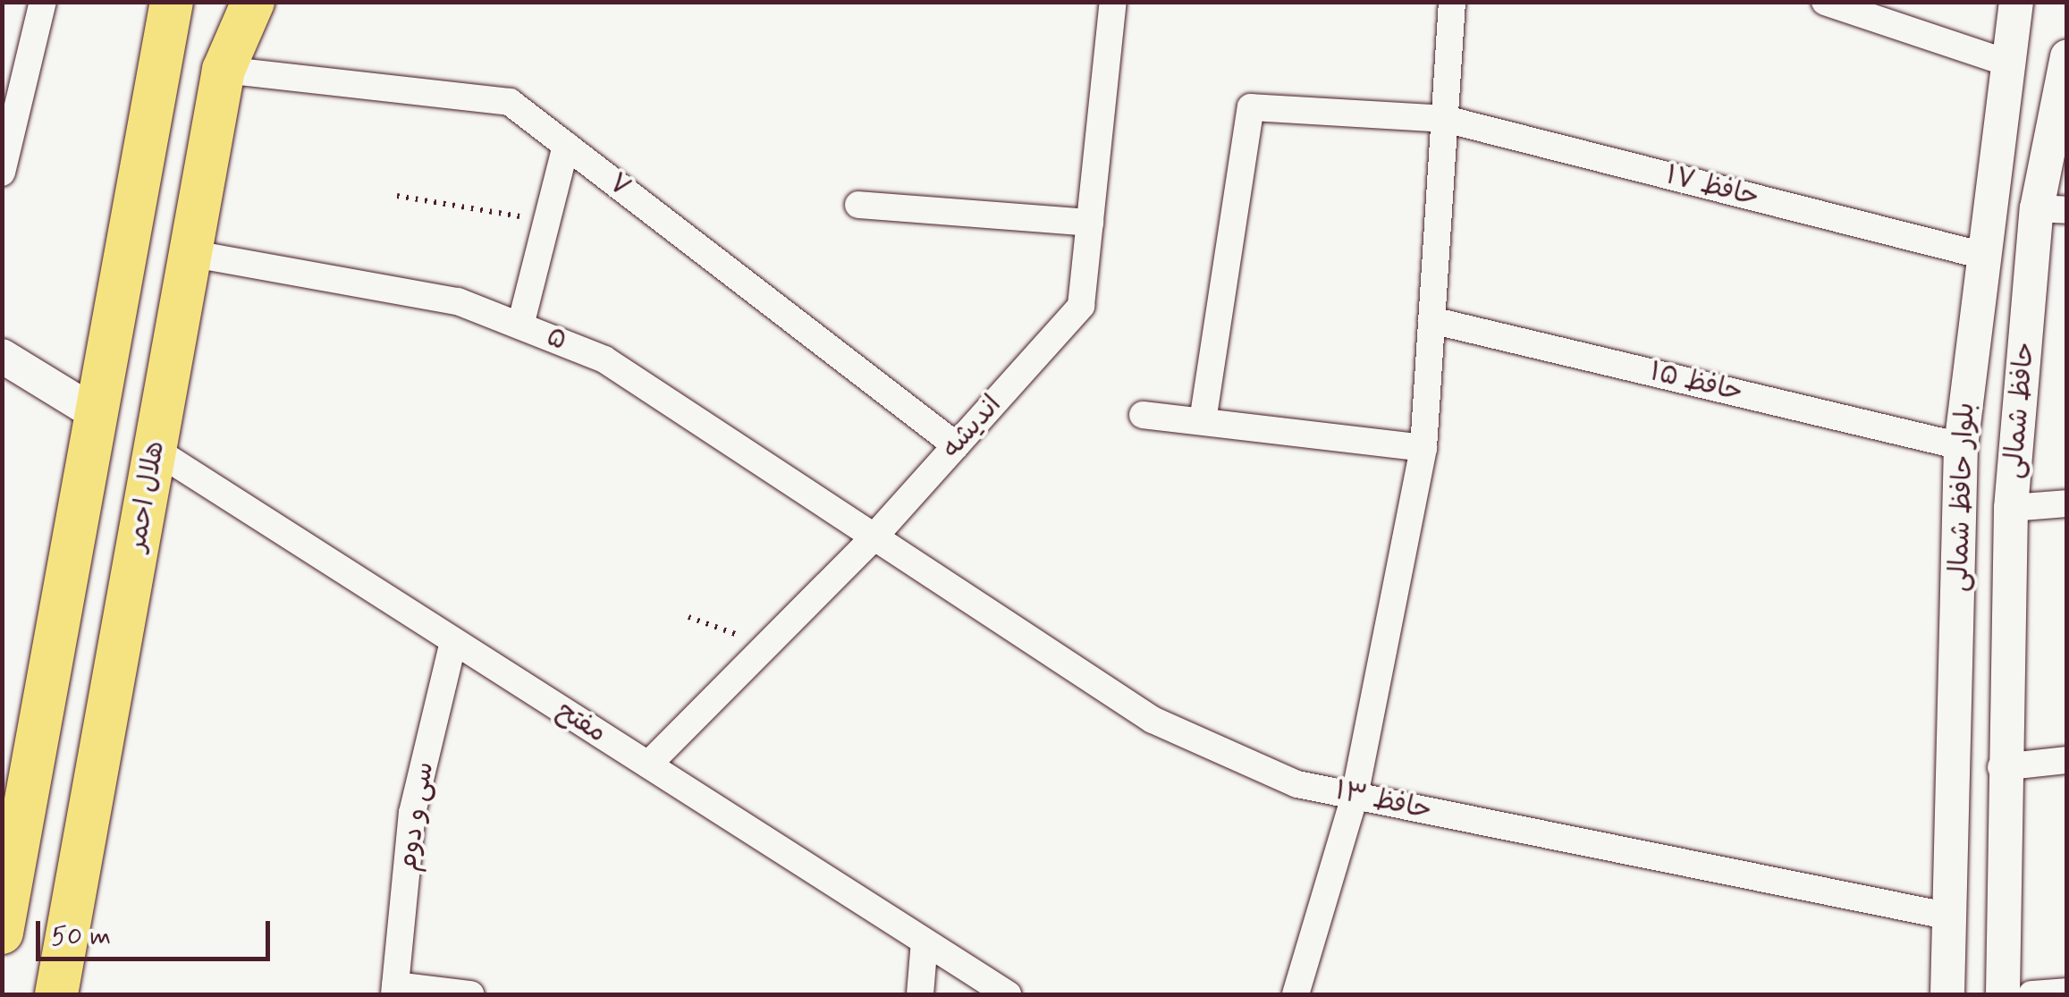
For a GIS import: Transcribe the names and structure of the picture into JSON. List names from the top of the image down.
{
  "streets": {
    "main road": ["هلال احمر"],
    "street": [
      "۷",
      "حافظ ۱۷",
      "۵",
      "حافظ ۱۵",
      "حافظ شمالی",
      "اندیشه",
      "بلوار حافظ شمالی",
      "مفتح",
      "حافظ ۱۳",
      "سی و دوم"
    ]
  },
  "crossings": [
    ["۷", "اندیشه"],
    ["۷", "هلال احمر"],
    ["حافظ ۱۷", "بلوار حافظ شمالی"],
    ["۵", "اندیشه"],
    ["۵", "هلال احمر"],
    ["۵", "حافظ ۱۳"],
    ["حافظ ۱۵", "بلوار حافظ شمالی"],
    ["اندیشه", "مفتح"],
    ["اندیشه", "حافظ ۱۳"],
    ["هلال احمر", "مفتح"],
    ["بلوار حافظ شمالی", "حافظ ۱۳"],
    ["مفتح", "سی و دوم"]
  ],
  "scale_bar": "50 m"
}
